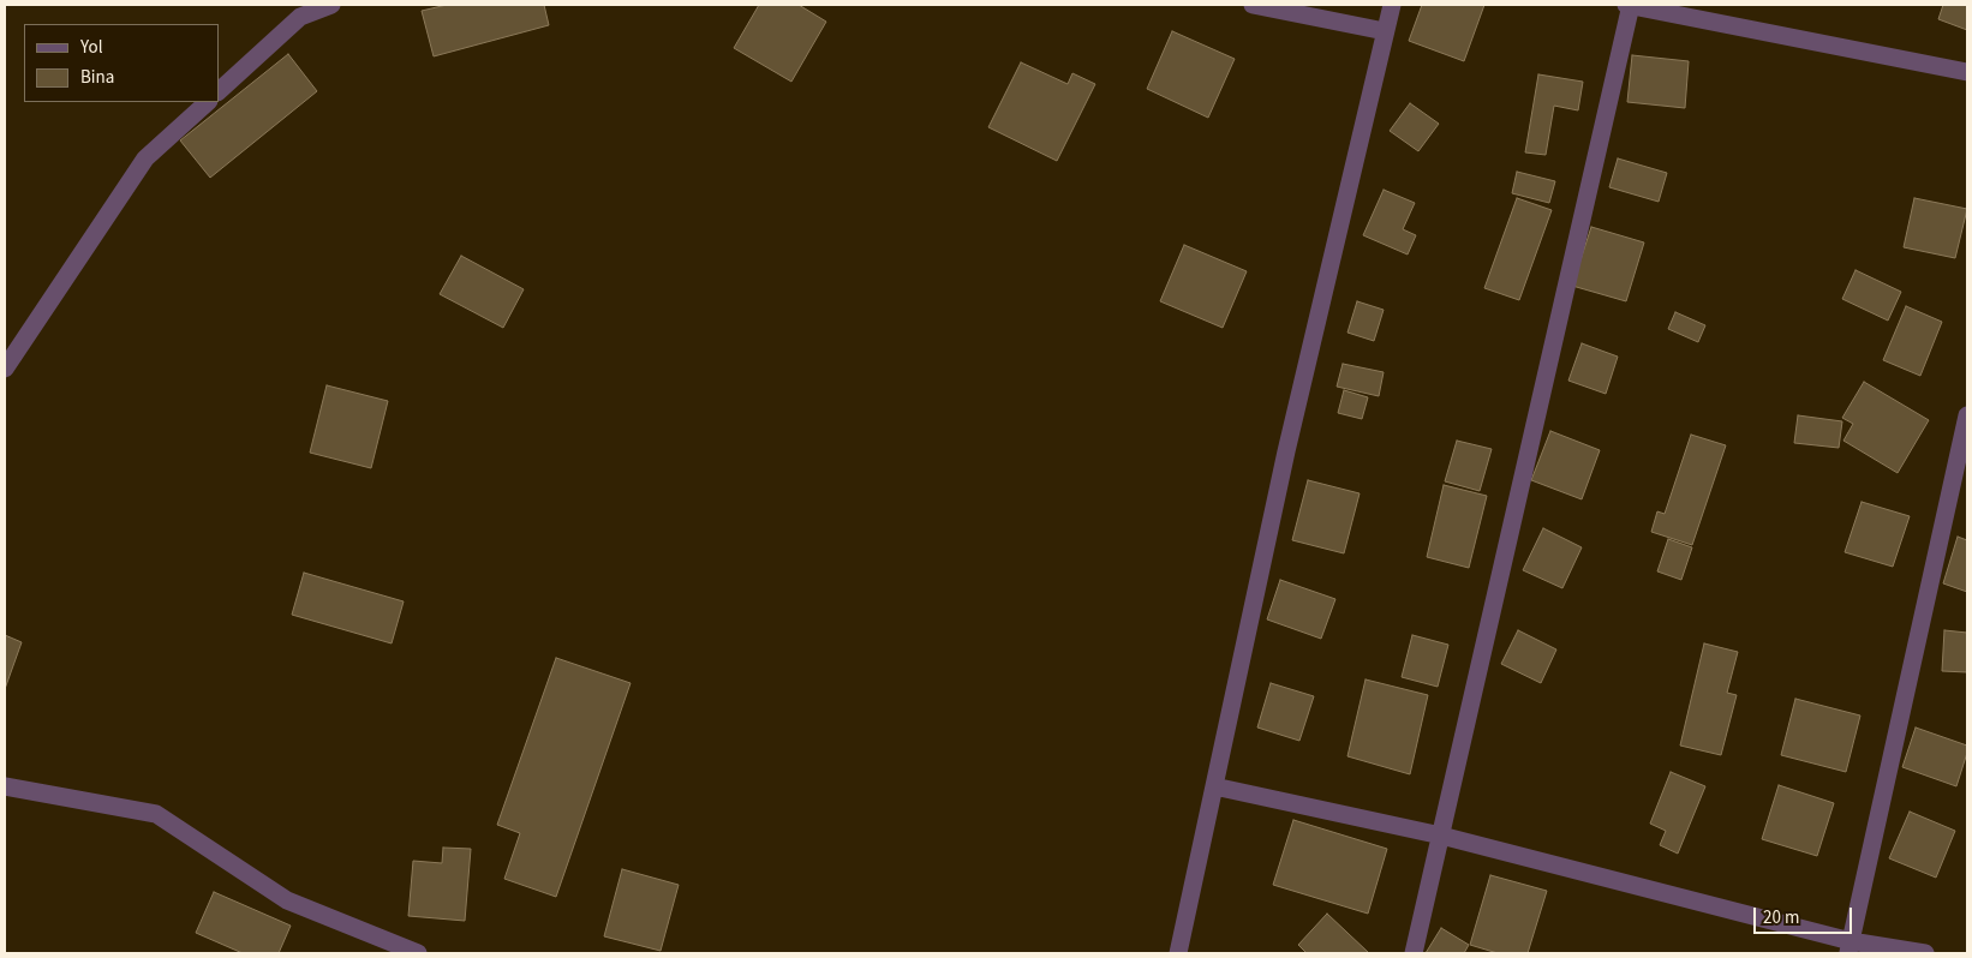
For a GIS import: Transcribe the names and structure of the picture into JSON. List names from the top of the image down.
{
  "legend": ["Yol", "Bina"],
  "scale_bar": "20 m"
}
